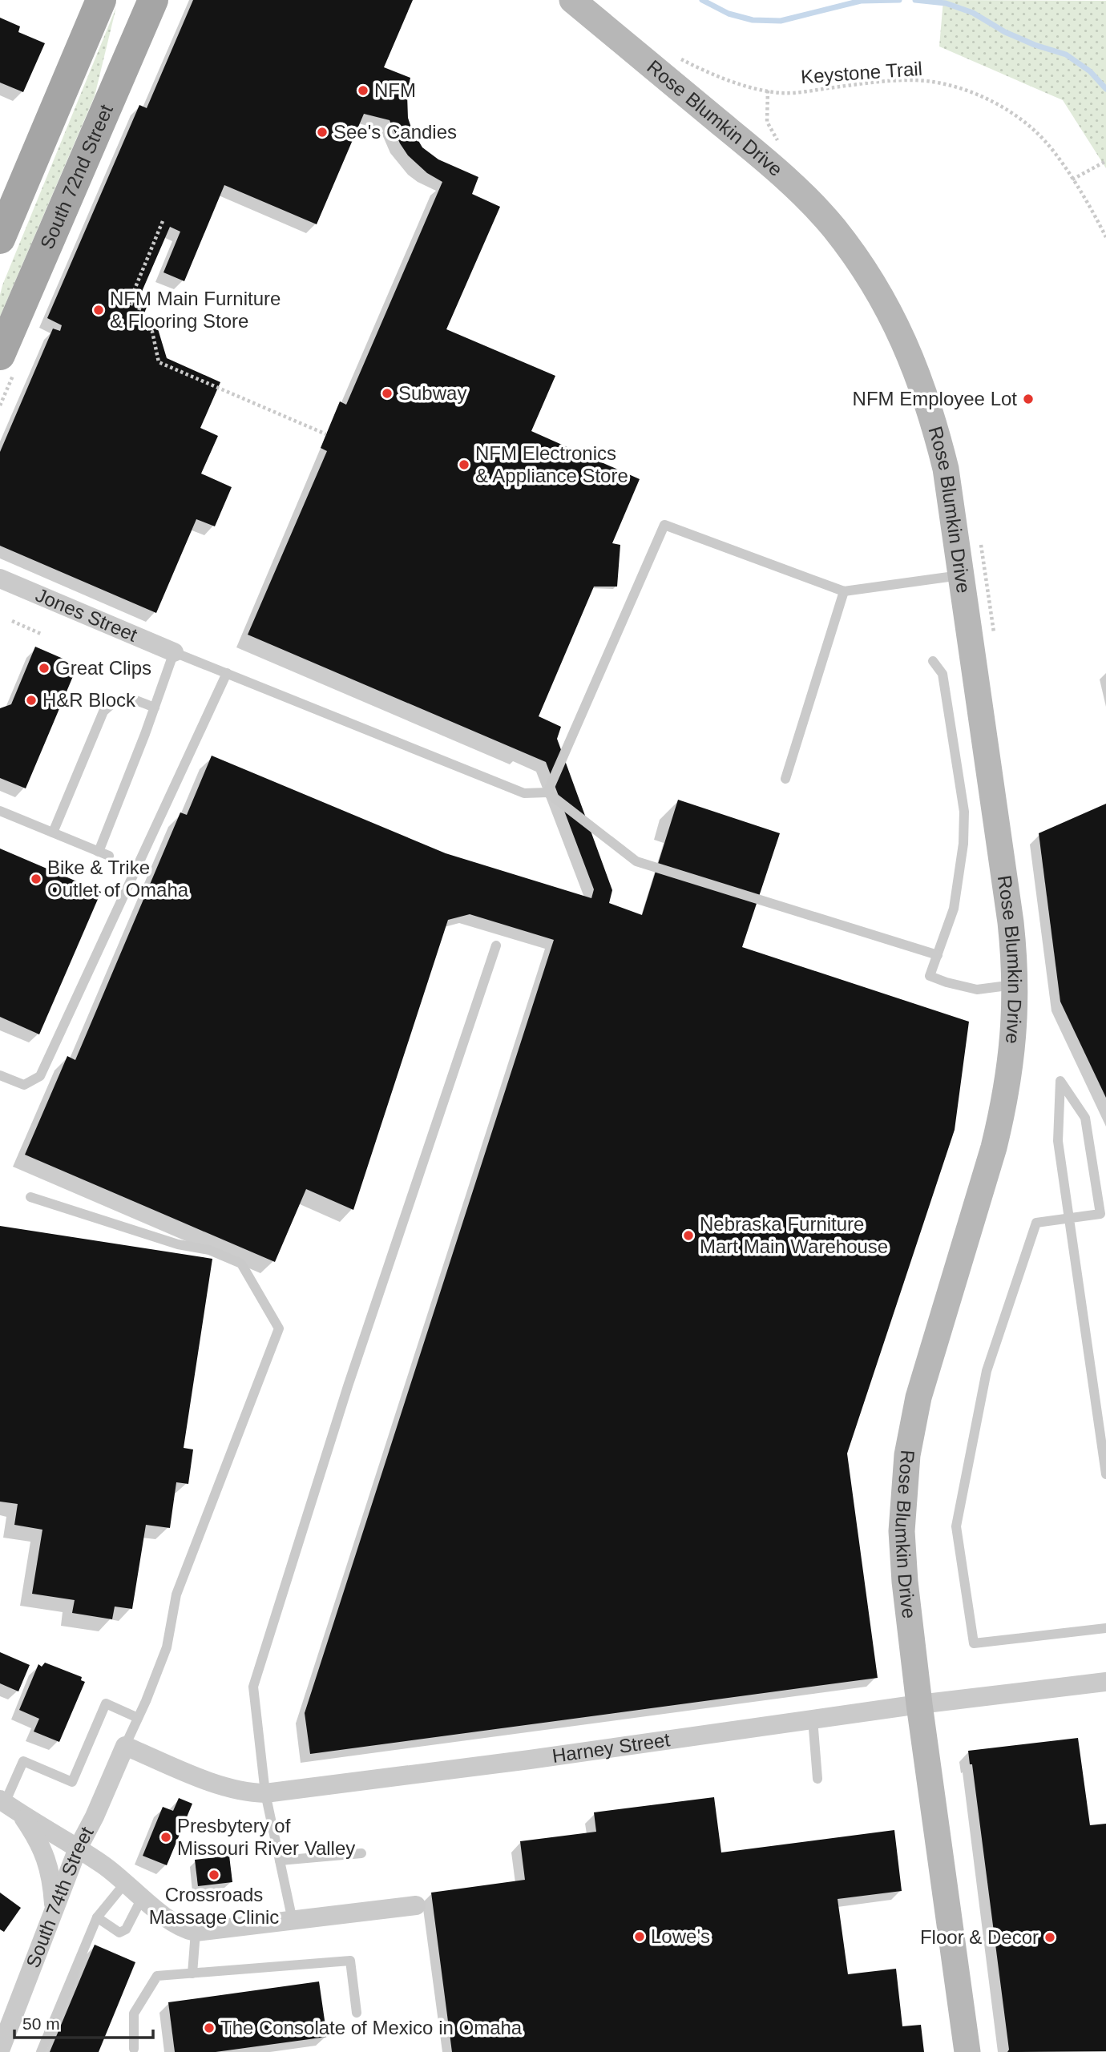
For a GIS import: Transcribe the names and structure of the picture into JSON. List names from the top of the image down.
{
  "streets": {
    "main road": ["Rose Blumkin Drive", "South 72nd Street"],
    "street": ["Jones Street", "Harney Street", "South 74th Street"],
    "path": ["Keystone Trail"]
  },
  "crossings": [
    ["Rose Blumkin Drive", "Harney Street"],
    ["Harney Street", "South 74th Street"]
  ],
  "places": [
    "NFM",
    "See's Candies",
    "NFM Main Furniture & Flooring Store",
    "Subway",
    "NFM Employee Lot",
    "NFM Electronics & Appliance Store",
    "Great Clips",
    "H&R Block",
    "Bike & Trike Outlet of Omaha",
    "Nebraska Furniture Mart Main Warehouse",
    "Presbytery of Missouri River Valley",
    "Crossroads Massage Clinic",
    "Lowe's",
    "Floor & Decor",
    "The Consolate of Mexico in Omaha"
  ],
  "scale_bar": "50 m"
}
